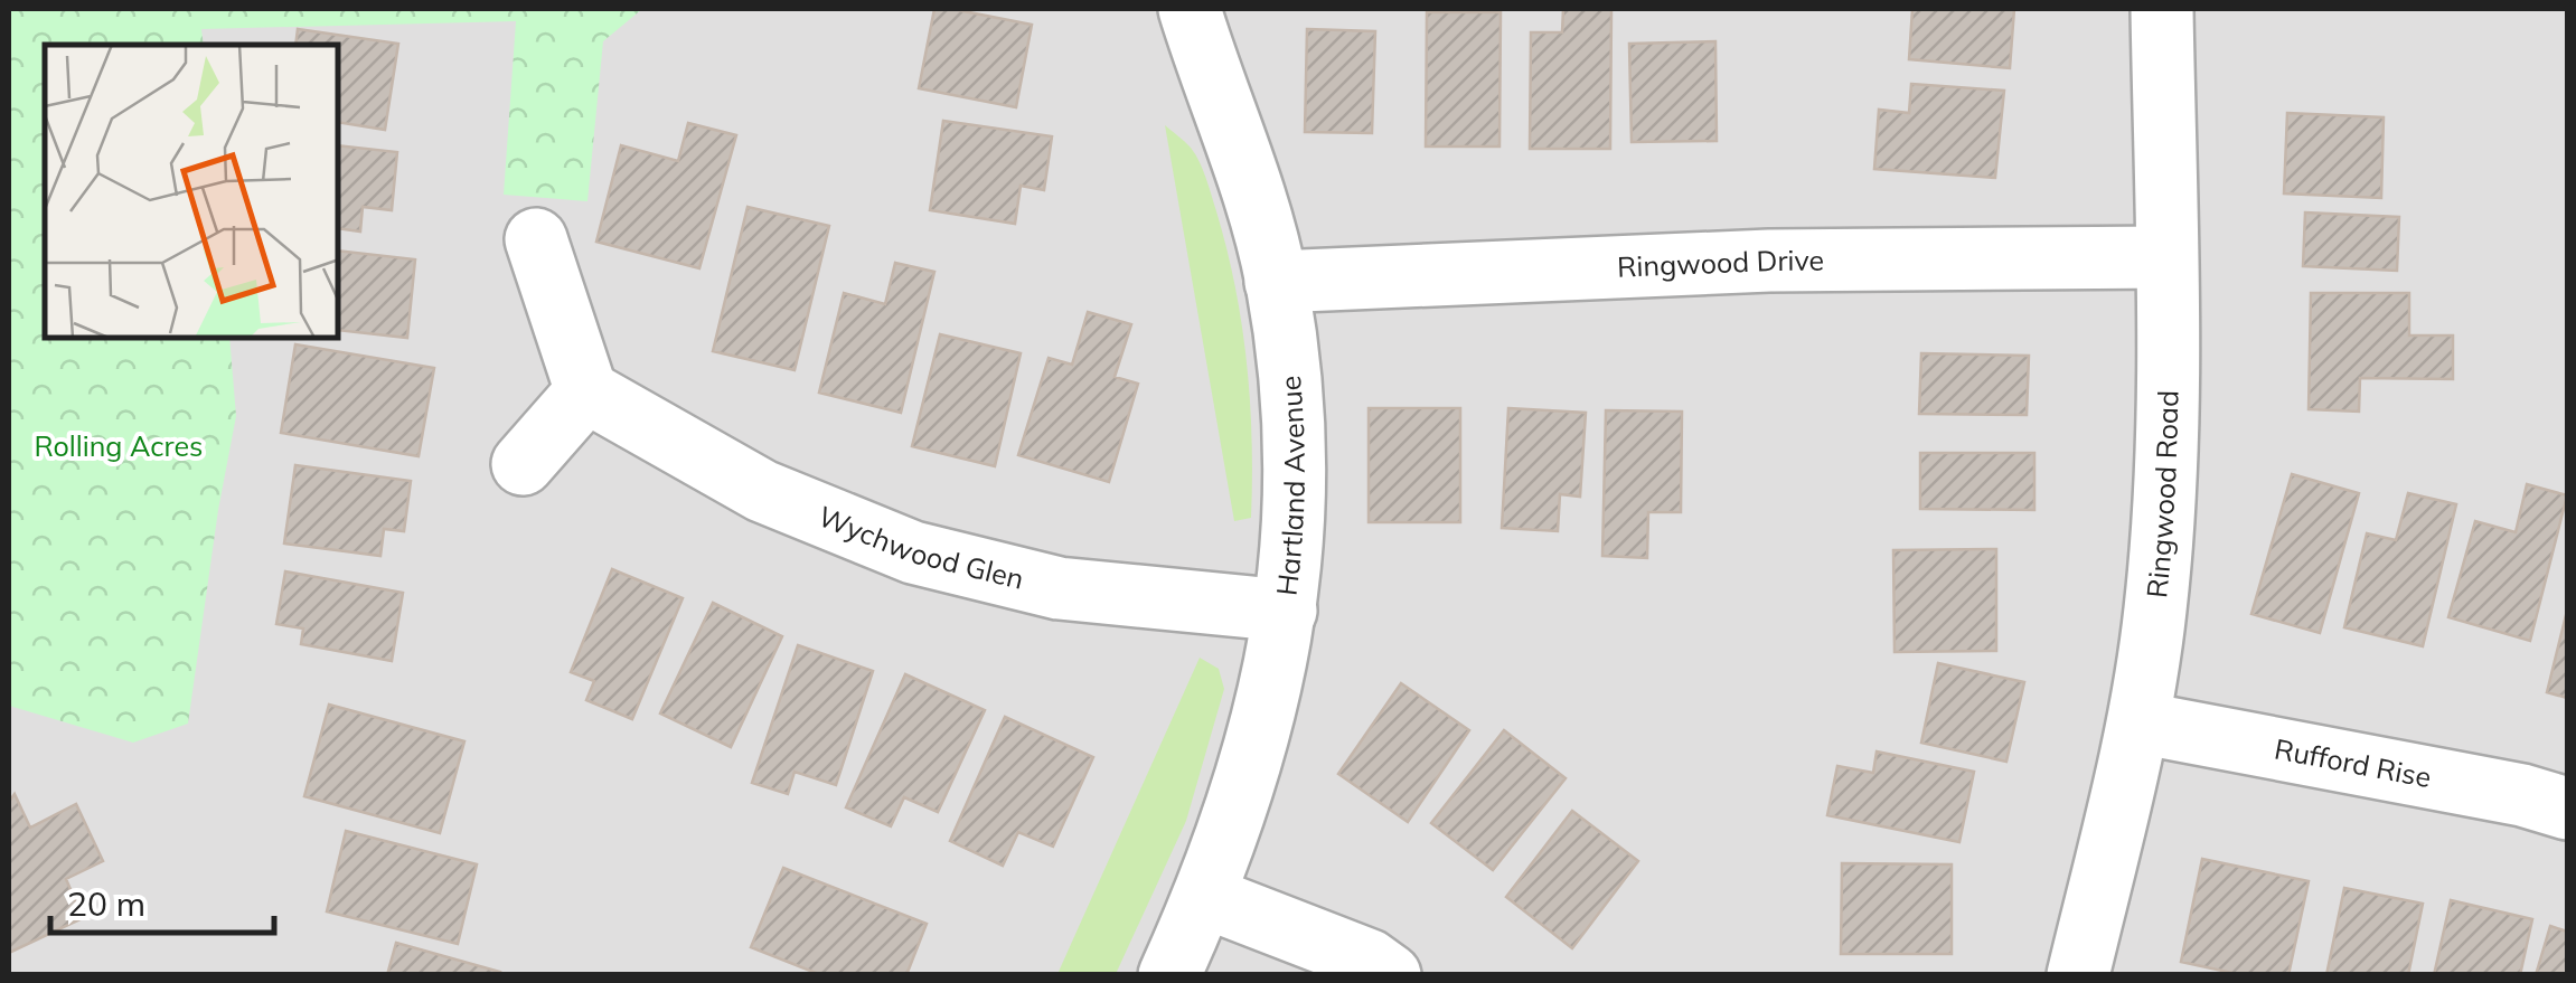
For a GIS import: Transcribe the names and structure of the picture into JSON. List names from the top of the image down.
{
  "streets": {
    "street": [
      "Ringwood Drive",
      "Hartland Avenue",
      "Ringwood Road",
      "Wychwood Glen",
      "Rufford Rise"
    ]
  },
  "crossings": [
    ["Ringwood Drive", "Hartland Avenue"],
    ["Ringwood Drive", "Ringwood Road"],
    ["Hartland Avenue", "Wychwood Glen"],
    ["Ringwood Road", "Rufford Rise"]
  ],
  "parks": ["Rolling Acres"],
  "scale_bar": "20 m"
}
